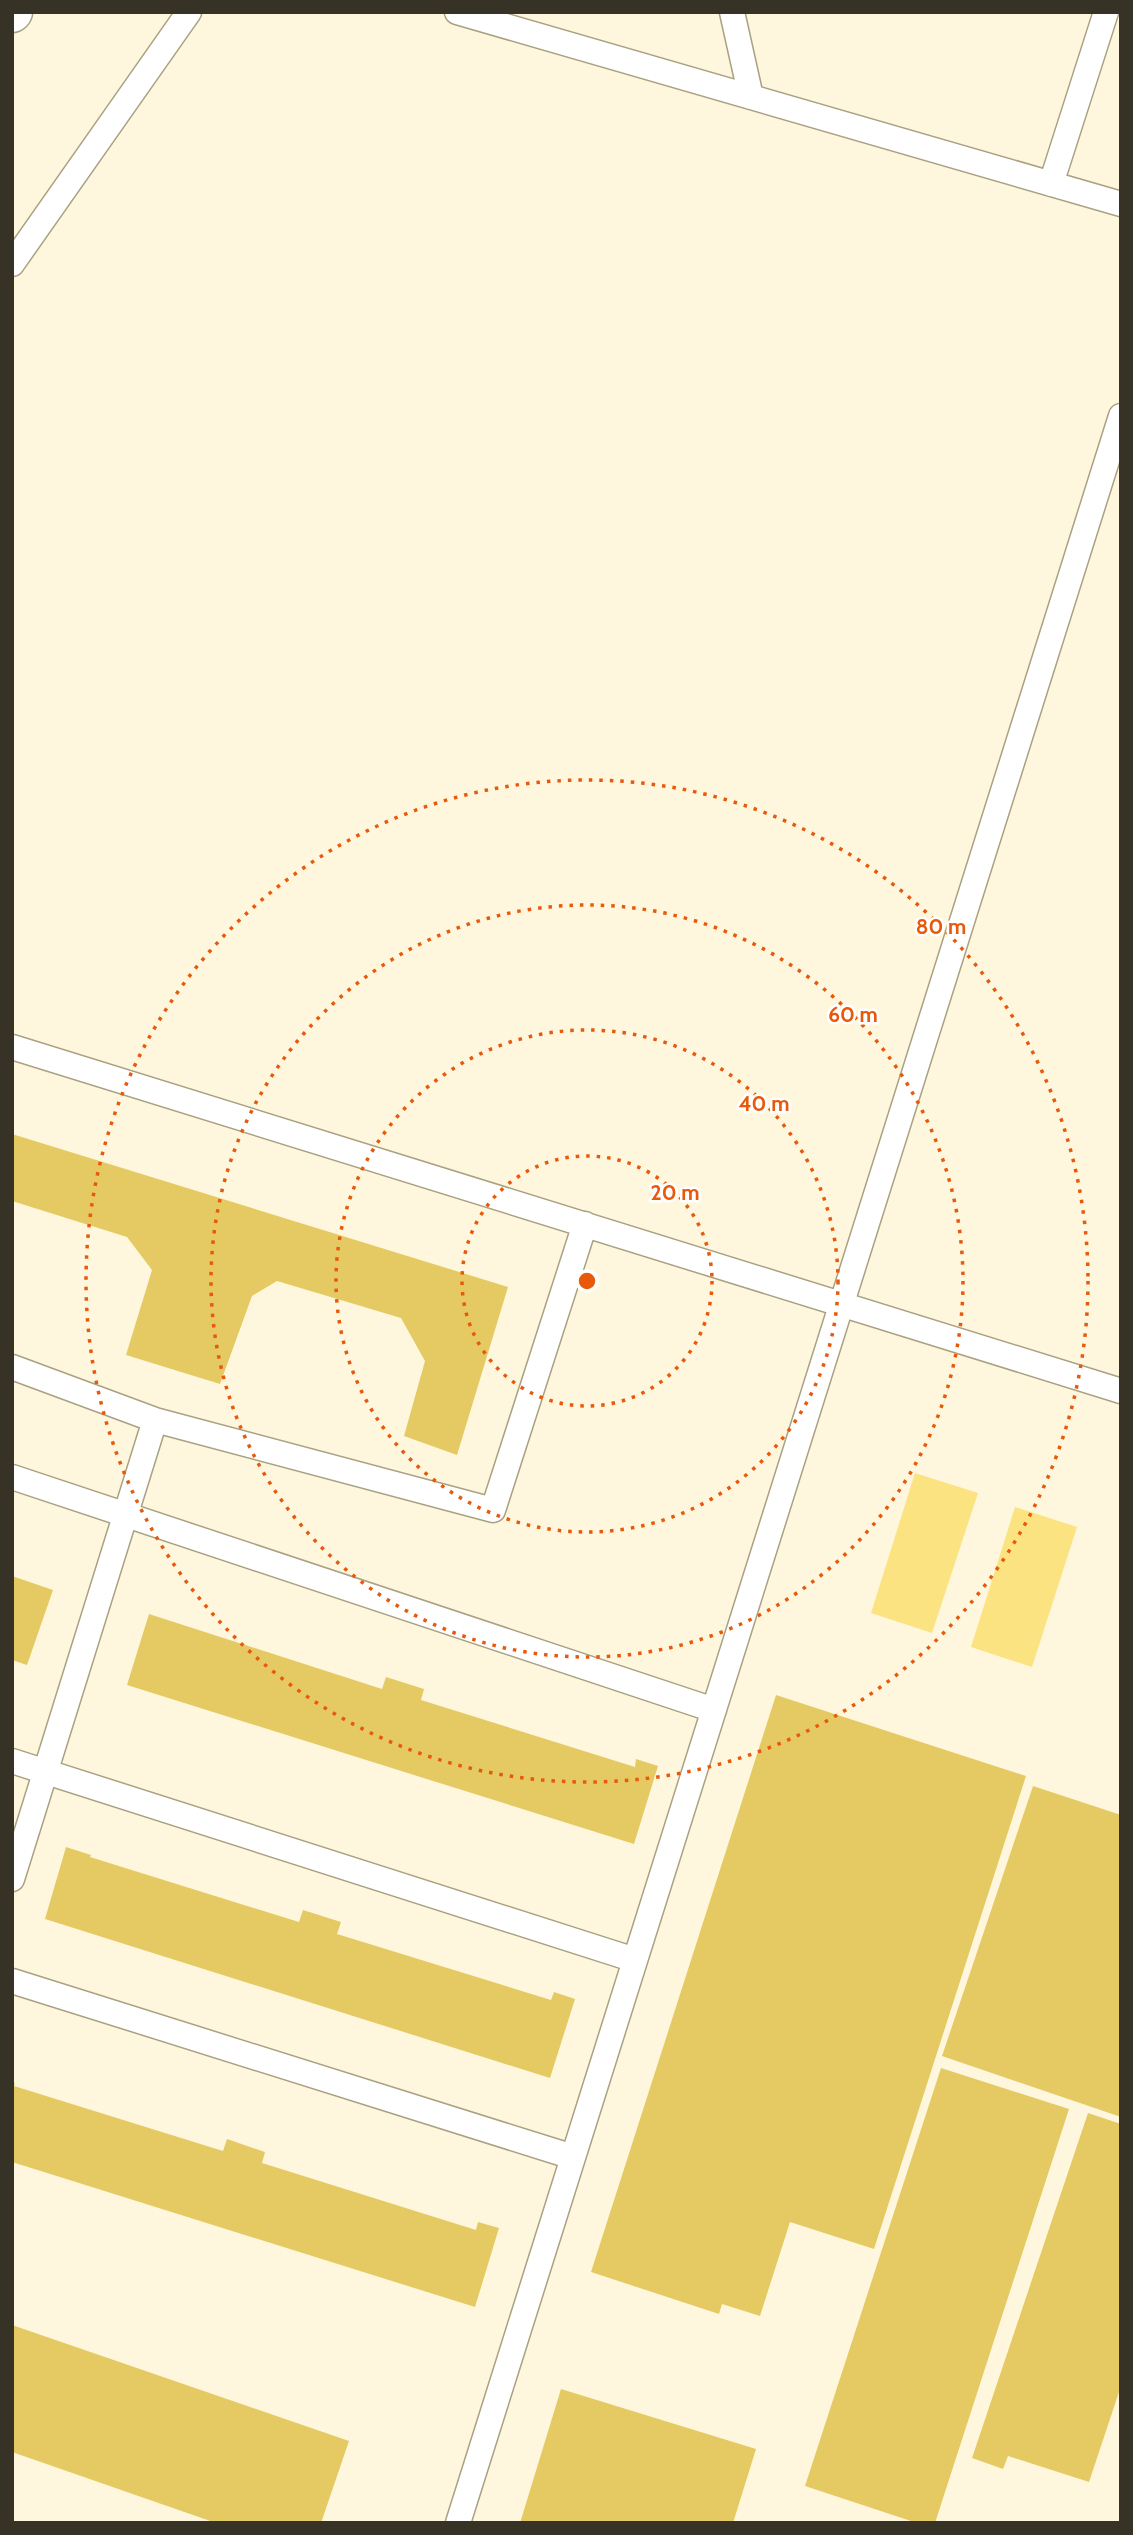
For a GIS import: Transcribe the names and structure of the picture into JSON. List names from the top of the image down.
{
  "rings": [
    "80 m",
    "60 m",
    "40 m",
    "20 m"
  ]
}
